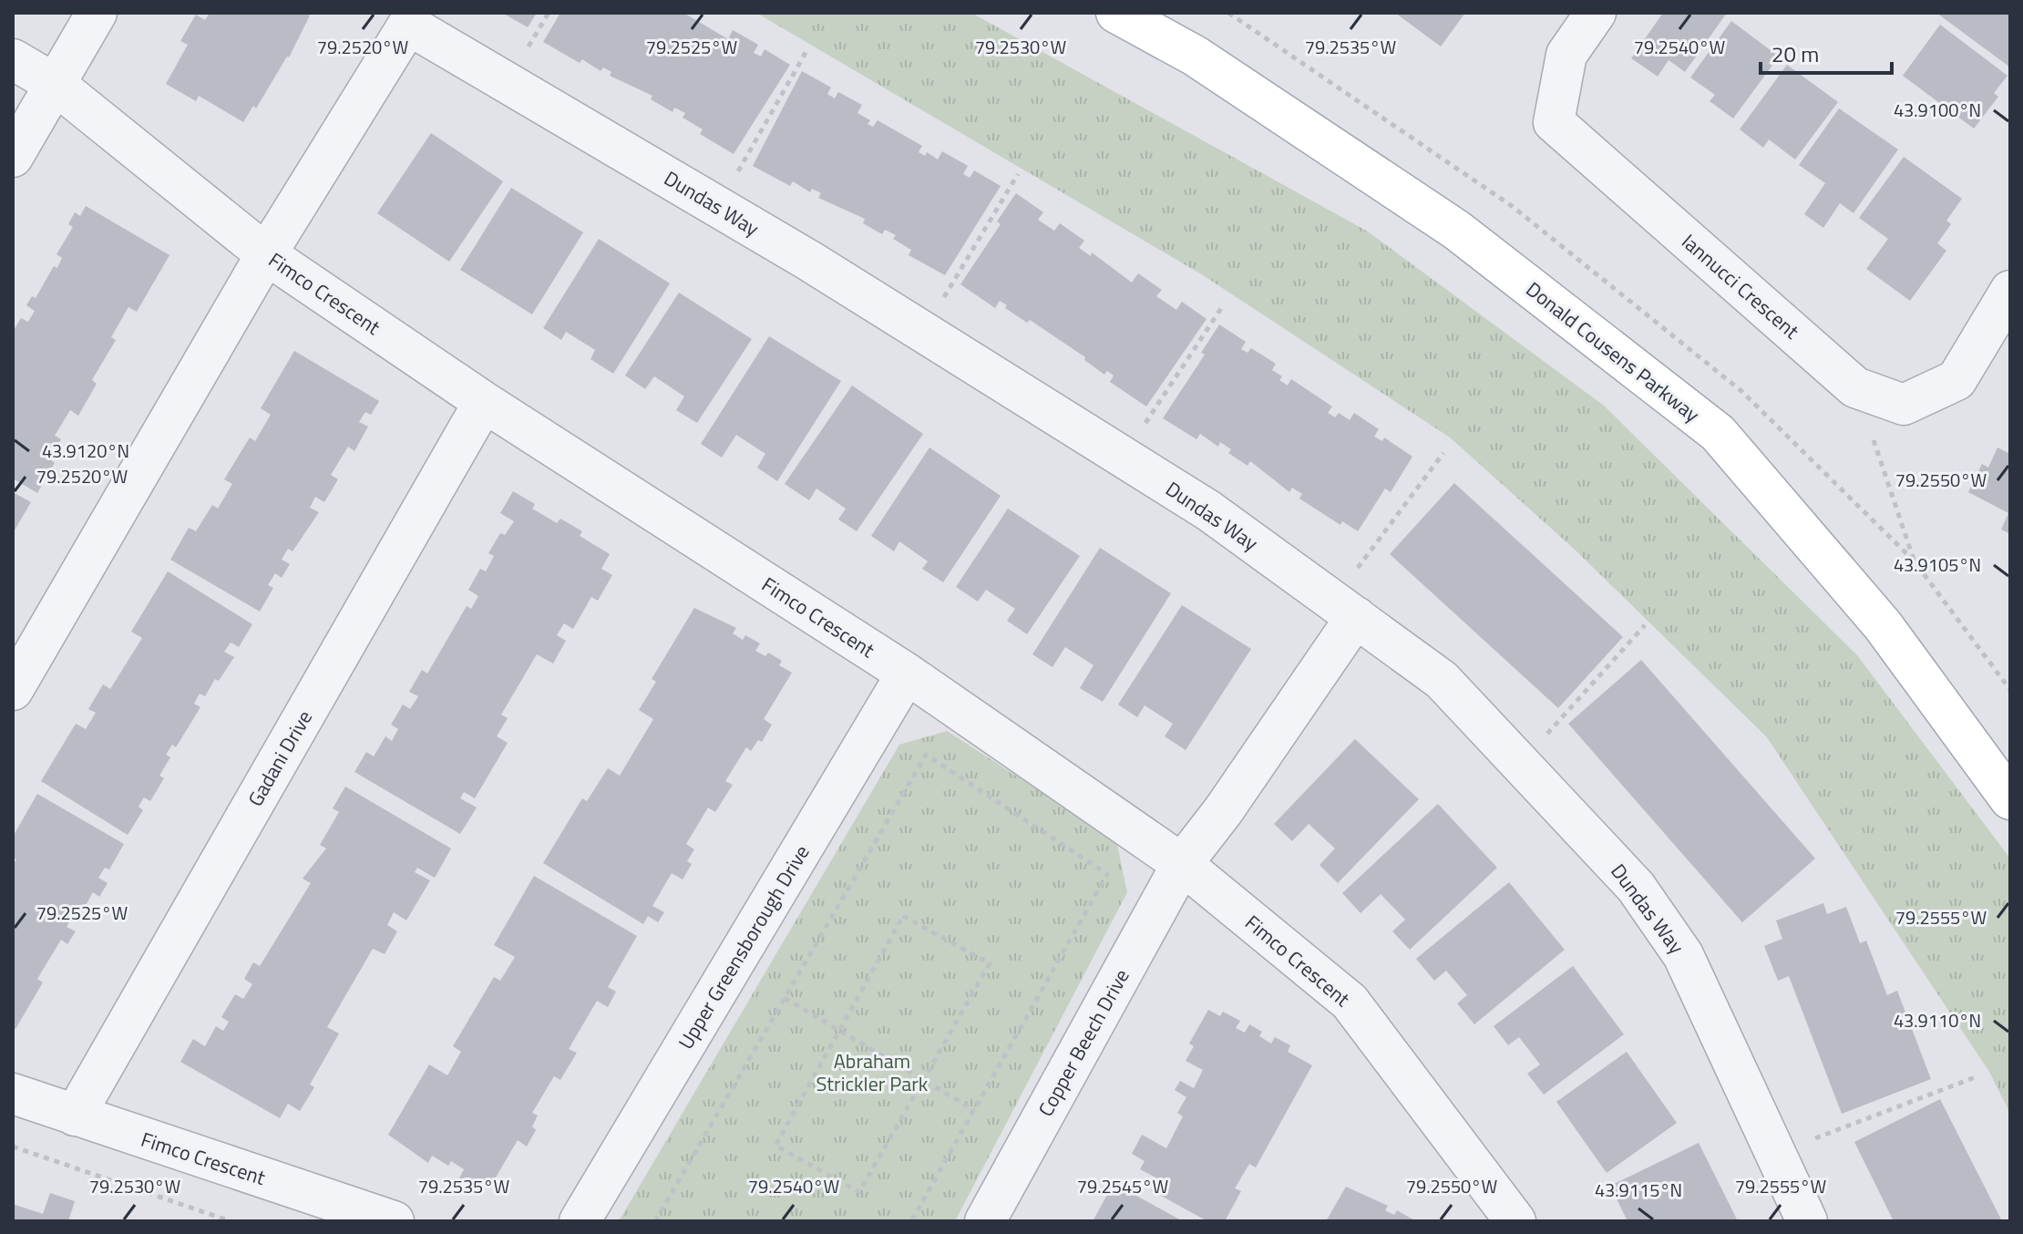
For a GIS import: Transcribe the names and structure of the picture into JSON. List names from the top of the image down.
{
  "streets": {
    "main road": ["Donald Cousens Parkway"],
    "street": [
      "Dundas Way",
      "Iannucci Crescent",
      "Fimco Crescent",
      "Gadani Drive",
      "Upper Greensborough Drive",
      "Copper Beech Drive"
    ]
  },
  "crossings": [
    ["Dundas Way", "Fimco Crescent"],
    ["Dundas Way", "Copper Beech Drive"],
    ["Fimco Crescent", "Gadani Drive"],
    ["Fimco Crescent", "Upper Greensborough Drive"],
    ["Fimco Crescent", "Copper Beech Drive"]
  ],
  "parks": ["Abraham Strickler Park"],
  "scale_bar": "20 m",
  "coordinates": [
    "79.2520°W",
    "79.2525°W",
    "79.2530°W",
    "79.2535°W",
    "79.2540°W",
    "43.9100°N",
    "43.9120°N",
    "79.2550°W",
    "43.9105°N",
    "79.2555°W",
    "43.9110°N",
    "79.2545°W",
    "43.9115°N"
  ]
}
